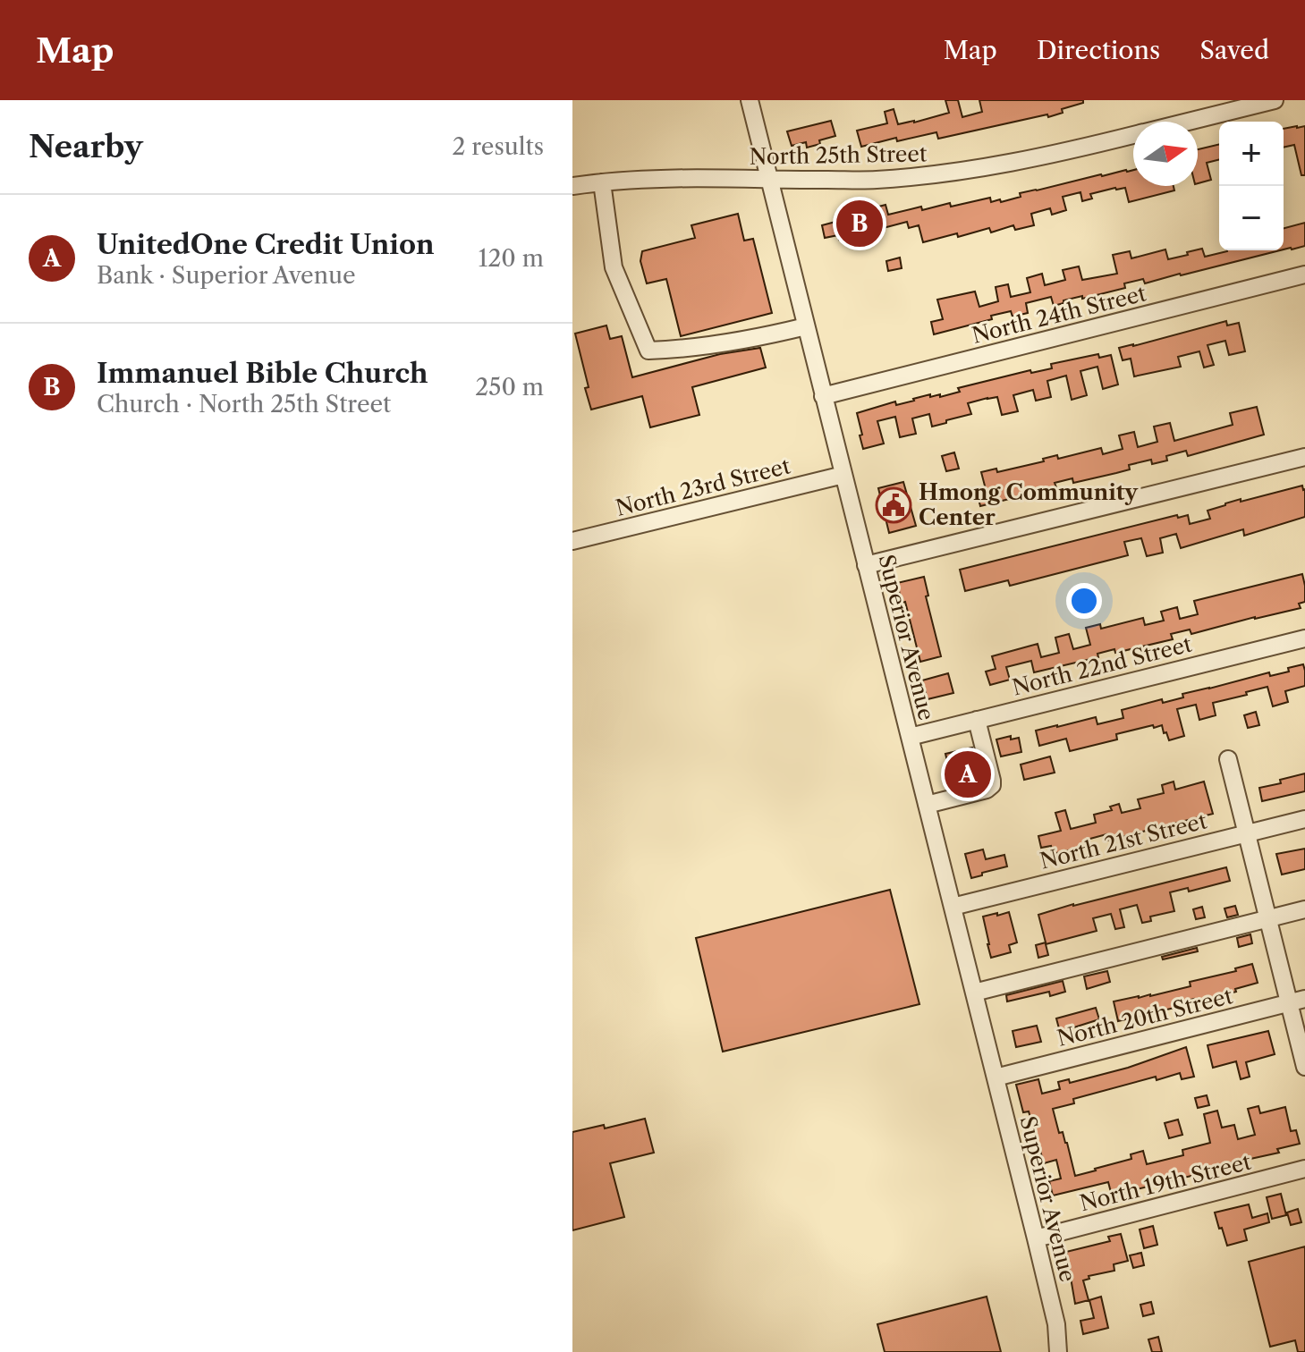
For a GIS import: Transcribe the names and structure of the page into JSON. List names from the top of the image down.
{
  "streets": {
    "street": [
      "North 25th Street",
      "North 24th Street",
      "North 23rd Street",
      "Superior Avenue",
      "North 22nd Street",
      "North 21st Street",
      "North 20th Street",
      "North 19th Street"
    ]
  },
  "crossings": [
    ["North 25th Street", "Superior Avenue"],
    ["North 24th Street", "Superior Avenue"],
    ["North 23rd Street", "Superior Avenue"],
    ["Superior Avenue", "North 22nd Street"],
    ["Superior Avenue", "North 21st Street"],
    ["Superior Avenue", "North 20th Street"],
    ["Superior Avenue", "North 19th Street"]
  ],
  "places": {
    "public building": ["Hmong Community Center"]
  },
  "north": "right",
  "page": {
    "header": "Map",
    "nav": ["Map", "Directions", "Saved"],
    "heading": ["Nearby", "2 results"],
    "map_buttons": ["+", "−"],
    "list": [
      {
        "mark": "A",
        "name": "UnitedOne Credit Union",
        "note": "Bank · Superior Avenue",
        "value": "120 m"
      },
      {
        "mark": "B",
        "name": "Immanuel Bible Church",
        "note": "Church · North 25th Street",
        "value": "250 m"
      }
    ],
    "pins": ["B", "A"]
  }
}
